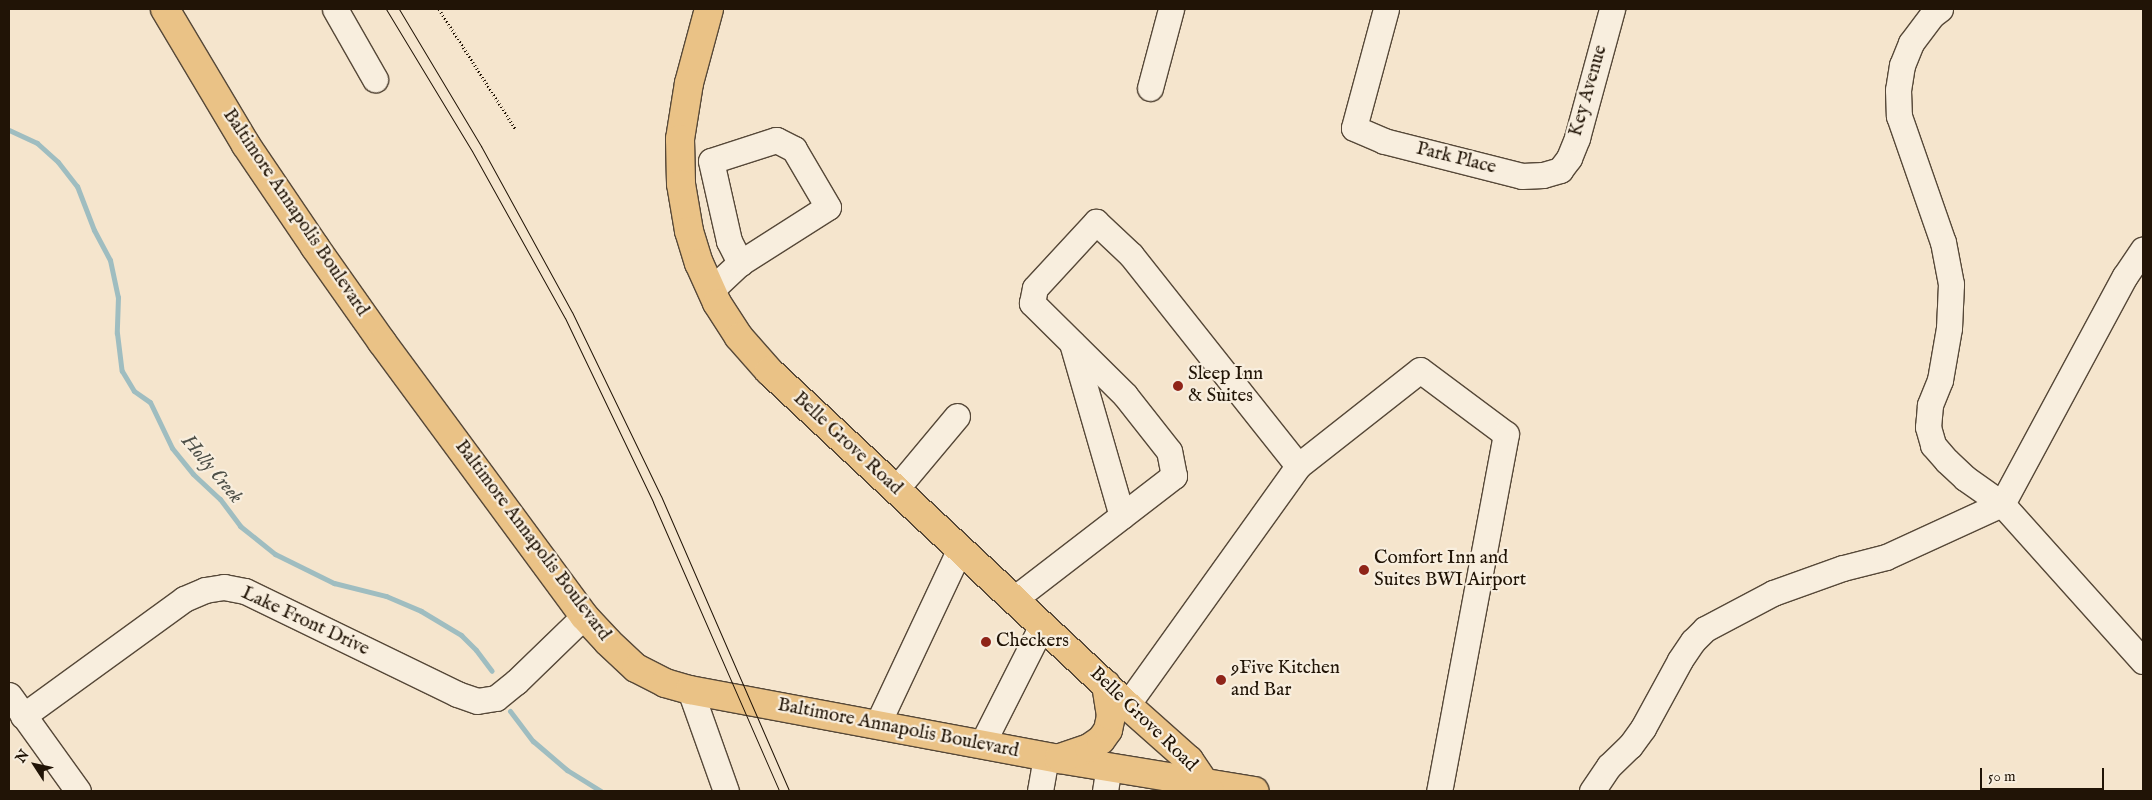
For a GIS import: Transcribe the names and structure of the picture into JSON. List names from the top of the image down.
{
  "streets": {
    "main road": ["Baltimore Annapolis Boulevard", "Belle Grove Road"],
    "street": ["Key Avenue", "Park Place", "Lake Front Drive"]
  },
  "crossings": [
    ["Key Avenue", "Park Place"],
    ["Baltimore Annapolis Boulevard", "Belle Grove Road"],
    ["Baltimore Annapolis Boulevard", "Lake Front Drive"]
  ],
  "water": ["Holly Creek"],
  "places": [
    "Sleep Inn & Suites",
    "Comfort Inn and Suites BWI Airport",
    "Checkers",
    "9Five Kitchen and Bar"
  ],
  "scale_bar": "50 m",
  "north": "top left"
}
